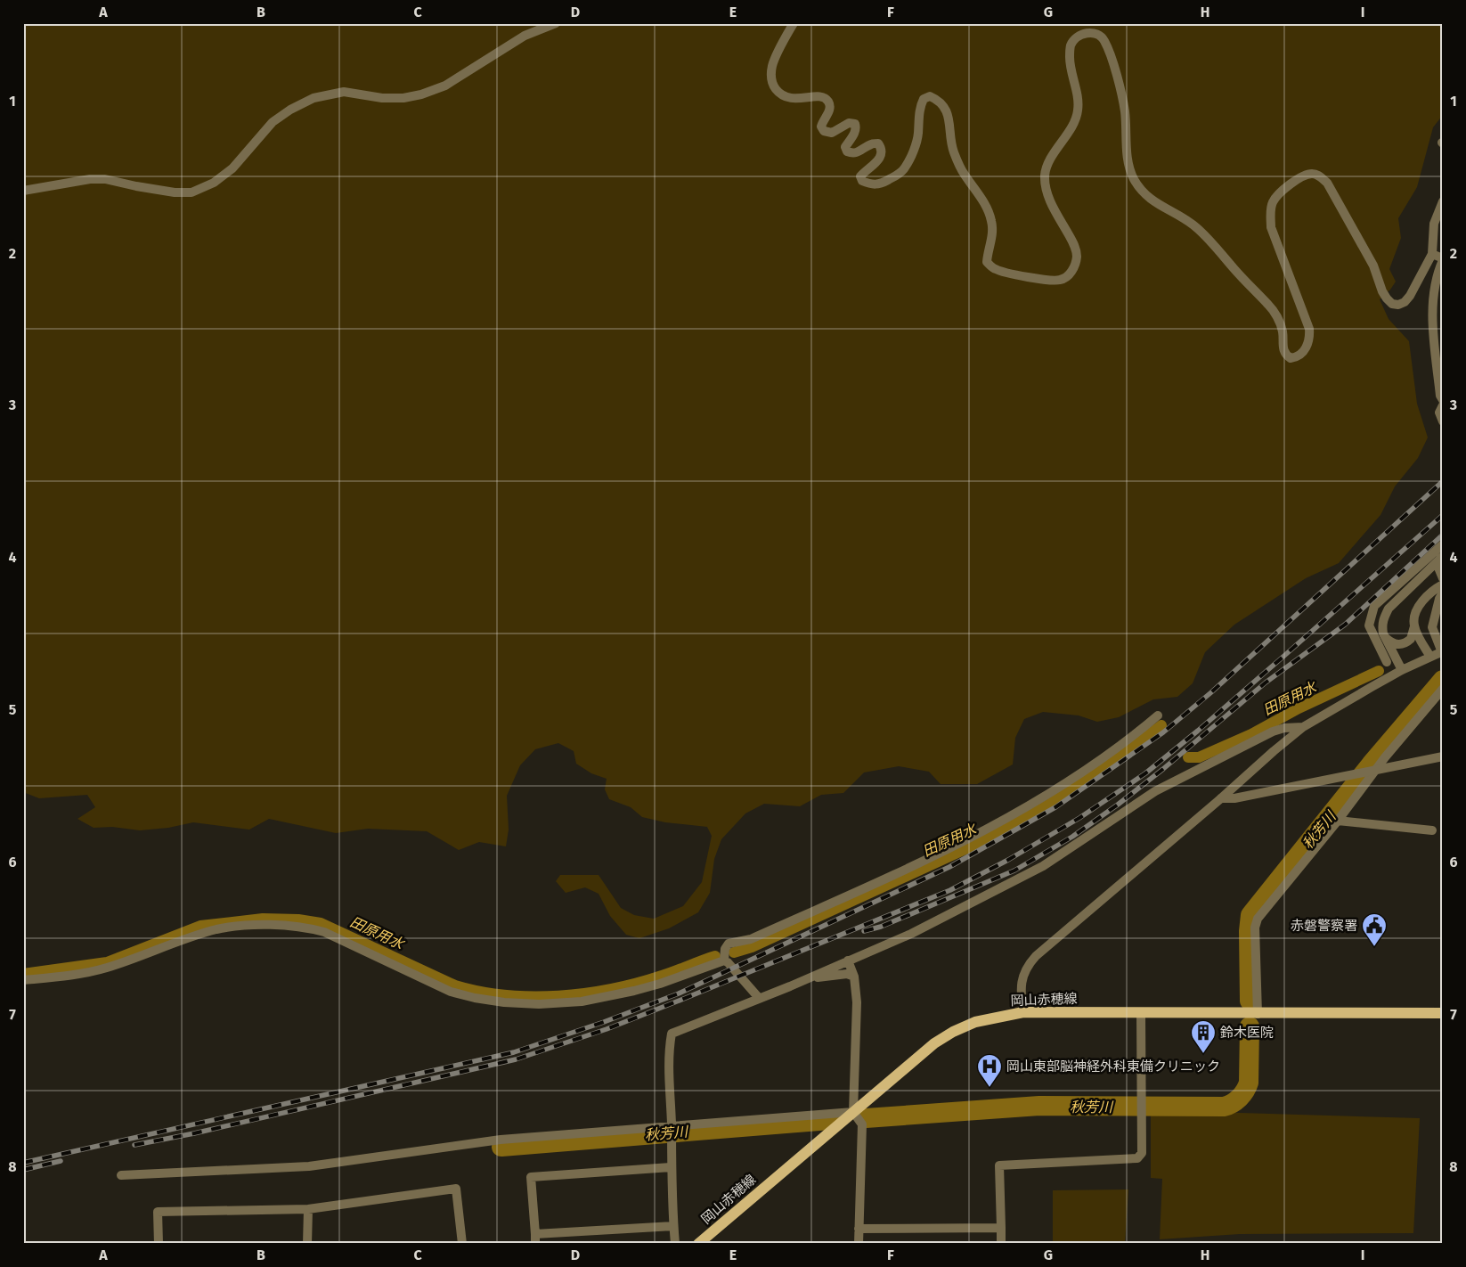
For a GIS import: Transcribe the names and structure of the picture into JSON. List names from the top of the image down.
{
  "streets": {
    "main road": ["岡山赤穂線"]
  },
  "water": ["田原用水", "秋芳川"],
  "places": {
    "public building": ["赤磐警察署"],
    "building": ["鈴木医院"],
    "hospital": ["岡山東部脳神経外科東備クリニック"]
  },
  "grid": {
    "columns": [
      "A",
      "B",
      "C",
      "D",
      "E",
      "F",
      "G",
      "H",
      "I"
    ],
    "rows": [
      "1",
      "2",
      "3",
      "4",
      "5",
      "6",
      "7",
      "8"
    ]
  }
}
